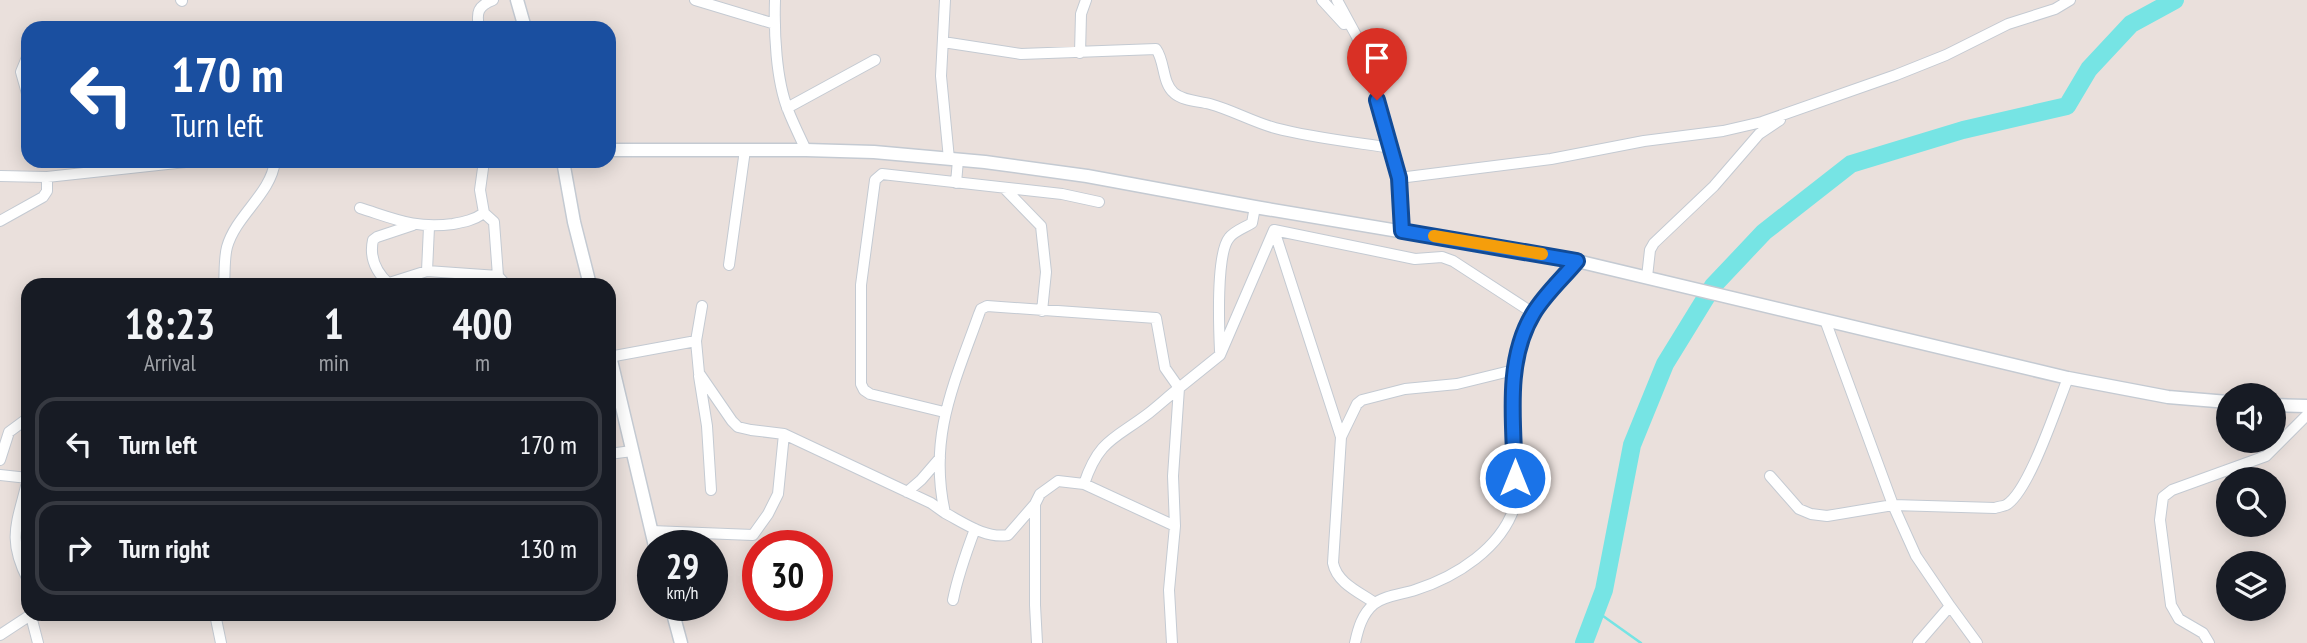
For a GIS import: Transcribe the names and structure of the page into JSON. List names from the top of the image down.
{
  "page": {
    "turn": ["170 m", "Turn left"],
    "eta": [
      "18:23",
      "Arrival",
      "1",
      "min",
      "400",
      "m"
    ],
    "list": [
      {
        "name": "Turn left",
        "value": "170 m"
      },
      {
        "name": "Turn right",
        "value": "130 m"
      }
    ],
    "speed": "29 km/h",
    "limit": "30"
  }
}
